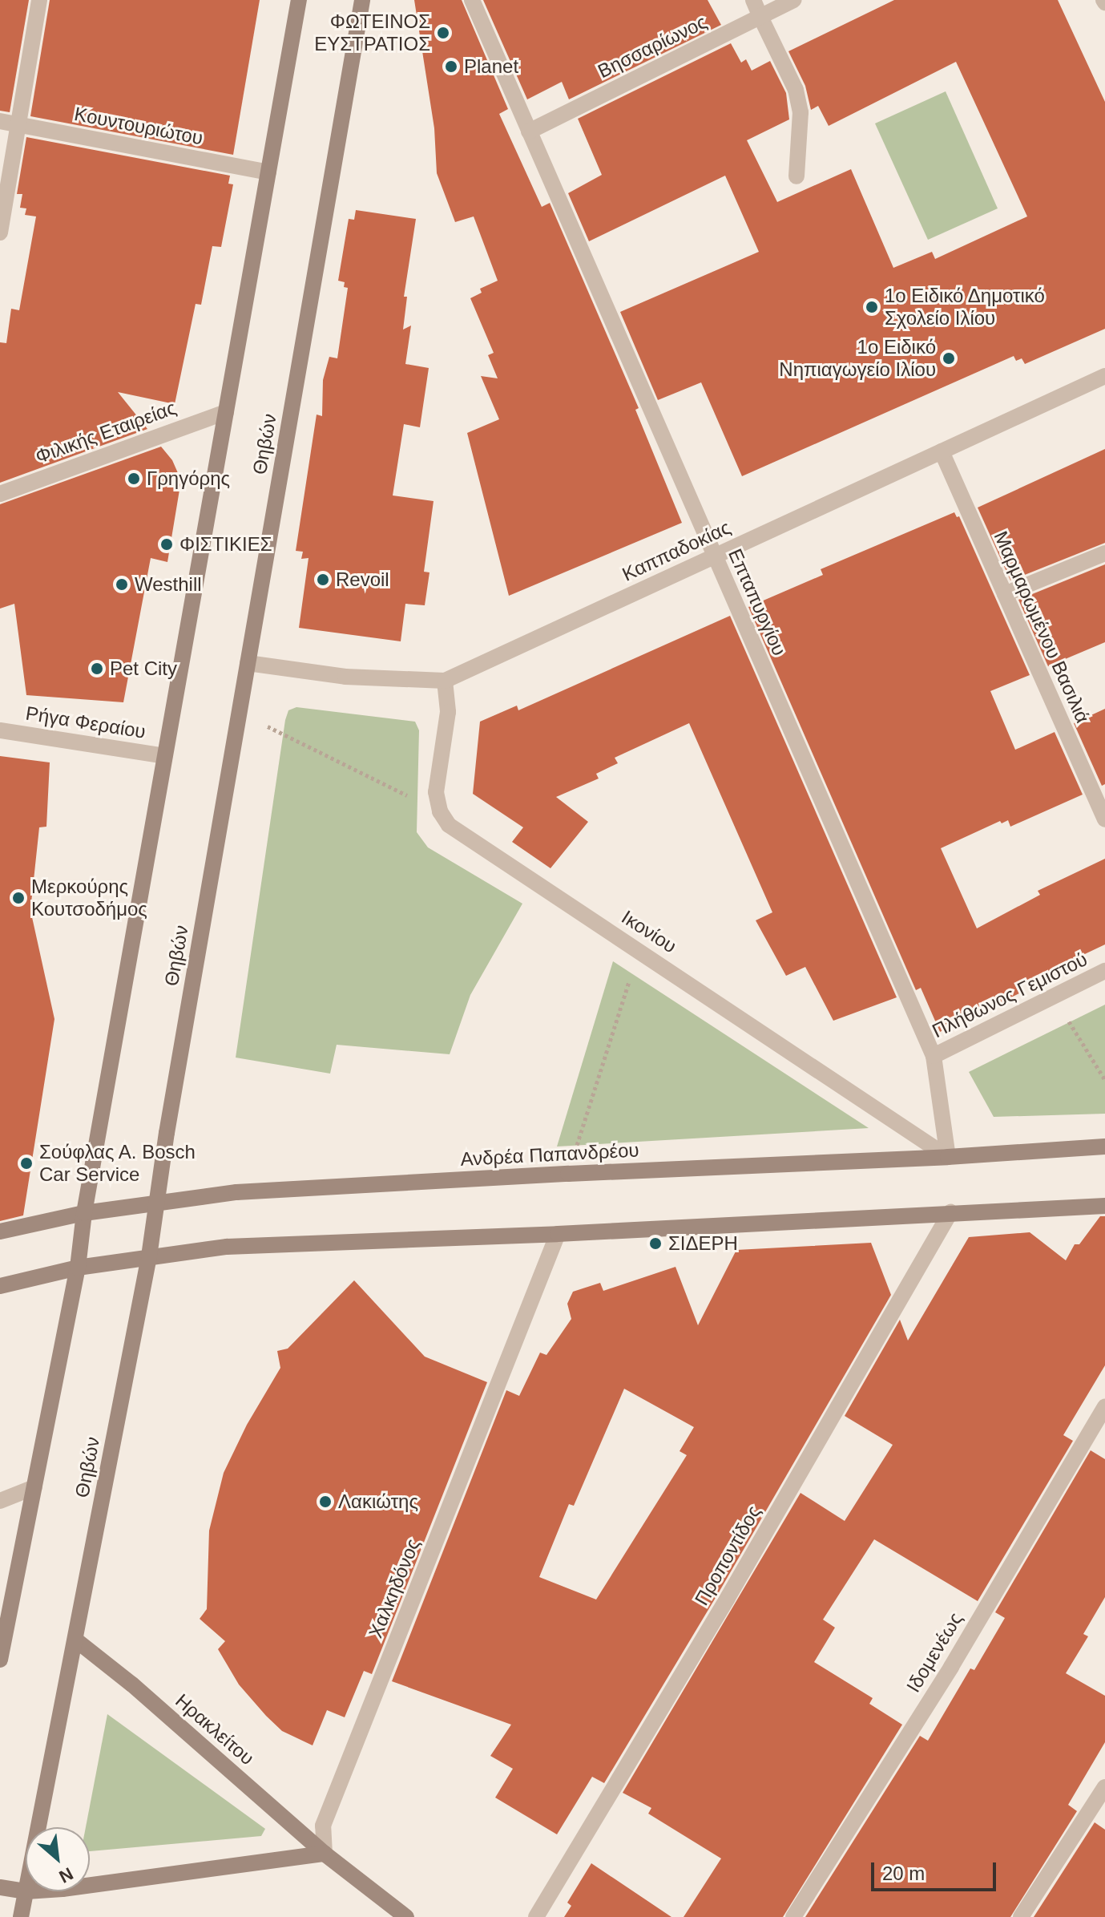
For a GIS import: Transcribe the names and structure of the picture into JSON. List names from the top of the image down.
{
  "streets": {
    "main road": ["Θηβών", "Ανδρέα Παπανδρέου", "Ηρακλείτου"],
    "street": [
      "Βησσαρίωνος",
      "Κουντουριώτου",
      "Φιλικής Εταιρείας",
      "Καππαδοκίας",
      "Επταπυργίου",
      "Μαρμαρωμένου Βασιλιά",
      "Ρήγα Φεραίου",
      "Ικονίου",
      "Πλήθωνος Γεμιστού",
      "Προποντίδος",
      "Χαλκηδόνος",
      "Ιδομενέως"
    ]
  },
  "crossings": [
    ["Βησσαρίωνος", "Επταπυργίου"],
    ["Θηβών", "Καππαδοκίας"],
    ["Θηβών", "Ανδρέα Παπανδρέου"],
    ["Θηβών", "Ηρακλείτου"],
    ["Καππαδοκίας", "Επταπυργίου"],
    ["Καππαδοκίας", "Μαρμαρωμένου Βασιλιά"],
    ["Επταπυργίου", "Ικονίου"],
    ["Επταπυργίου", "Πλήθωνος Γεμιστού"],
    ["Επταπυργίου", "Ανδρέα Παπανδρέου"],
    ["Ικονίου", "Ανδρέα Παπανδρέου"],
    ["Χαλκηδόνος", "Ηρακλείτου"]
  ],
  "places": [
    "ΦΩΤΕΙΝΟΣ ΕΥΣΤΡΑΤΙΟΣ",
    "Planet",
    "1ο Ειδικό Δημοτικό Σχολείο Ιλίου",
    "1ο Ειδικό Νηπιαγωγείο Ιλίου",
    "Γρηγόρης",
    "ΦΙΣΤΙΚΙΕΣ",
    "Revoil",
    "Westhill",
    "Pet City",
    "Μερκούρης Κουτσοδήμος",
    "Σούφλας Α. Bosch Car Service",
    "ΣΙΔΕΡΗ",
    "Λακιώτης"
  ],
  "scale_bar": "20 m",
  "north": "bottom right"
}
